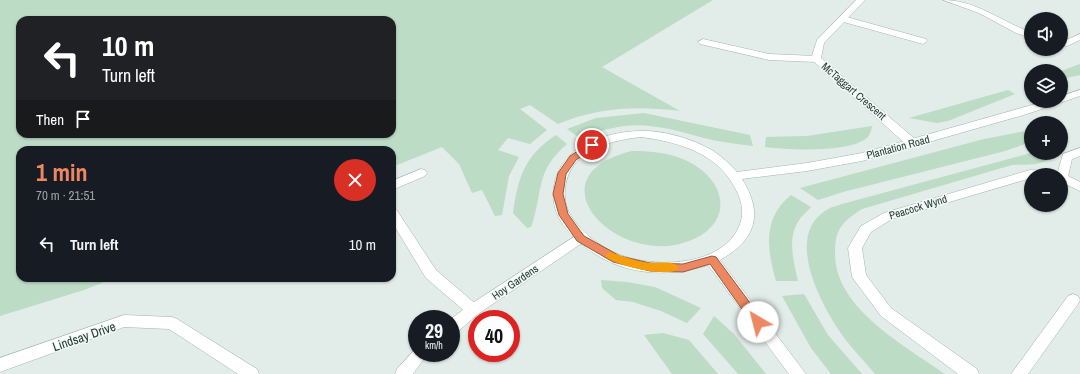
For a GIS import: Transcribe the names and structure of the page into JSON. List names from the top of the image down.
{
  "streets": {
    "street": [
      "McTaggart Crescent",
      "Plantation Road",
      "Peacock Wynd",
      "Hoy Gardens",
      "Lindsay Drive"
    ]
  },
  "crossings": [
    ["McTaggart Crescent", "Plantation Road"]
  ],
  "page": {
    "map_buttons": ["+", "−"],
    "turn": ["10 m", "Turn left"],
    "then": "Then",
    "heading": ["1 min", "70 m · 21:51"],
    "list": [
      {
        "name": "Turn left",
        "value": "10 m"
      }
    ],
    "speed": "29 km/h",
    "limit": "40"
  }
}
